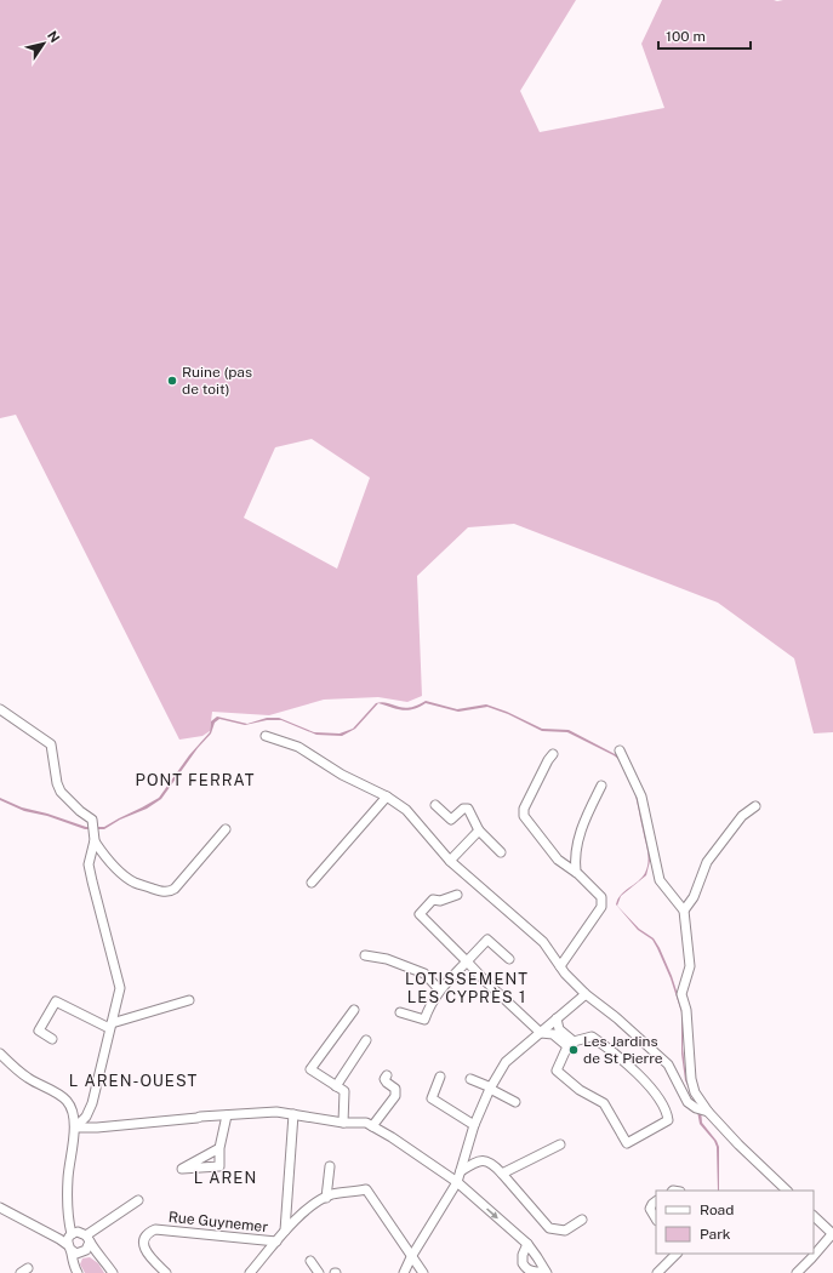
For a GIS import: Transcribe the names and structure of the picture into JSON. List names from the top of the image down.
{
  "streets": {
    "street": ["Rue Guynemer"]
  },
  "districts": [
    "PONT FERRAT",
    "LOTISSEMENT LES CYPRÈS 1",
    "L AREN-OUEST",
    "L AREN"
  ],
  "places": ["Ruine (pas de toit)", "Les Jardins de St Pierre"],
  "legend": ["Road", "Park"],
  "scale_bar": "100 m",
  "north": "top right"
}
